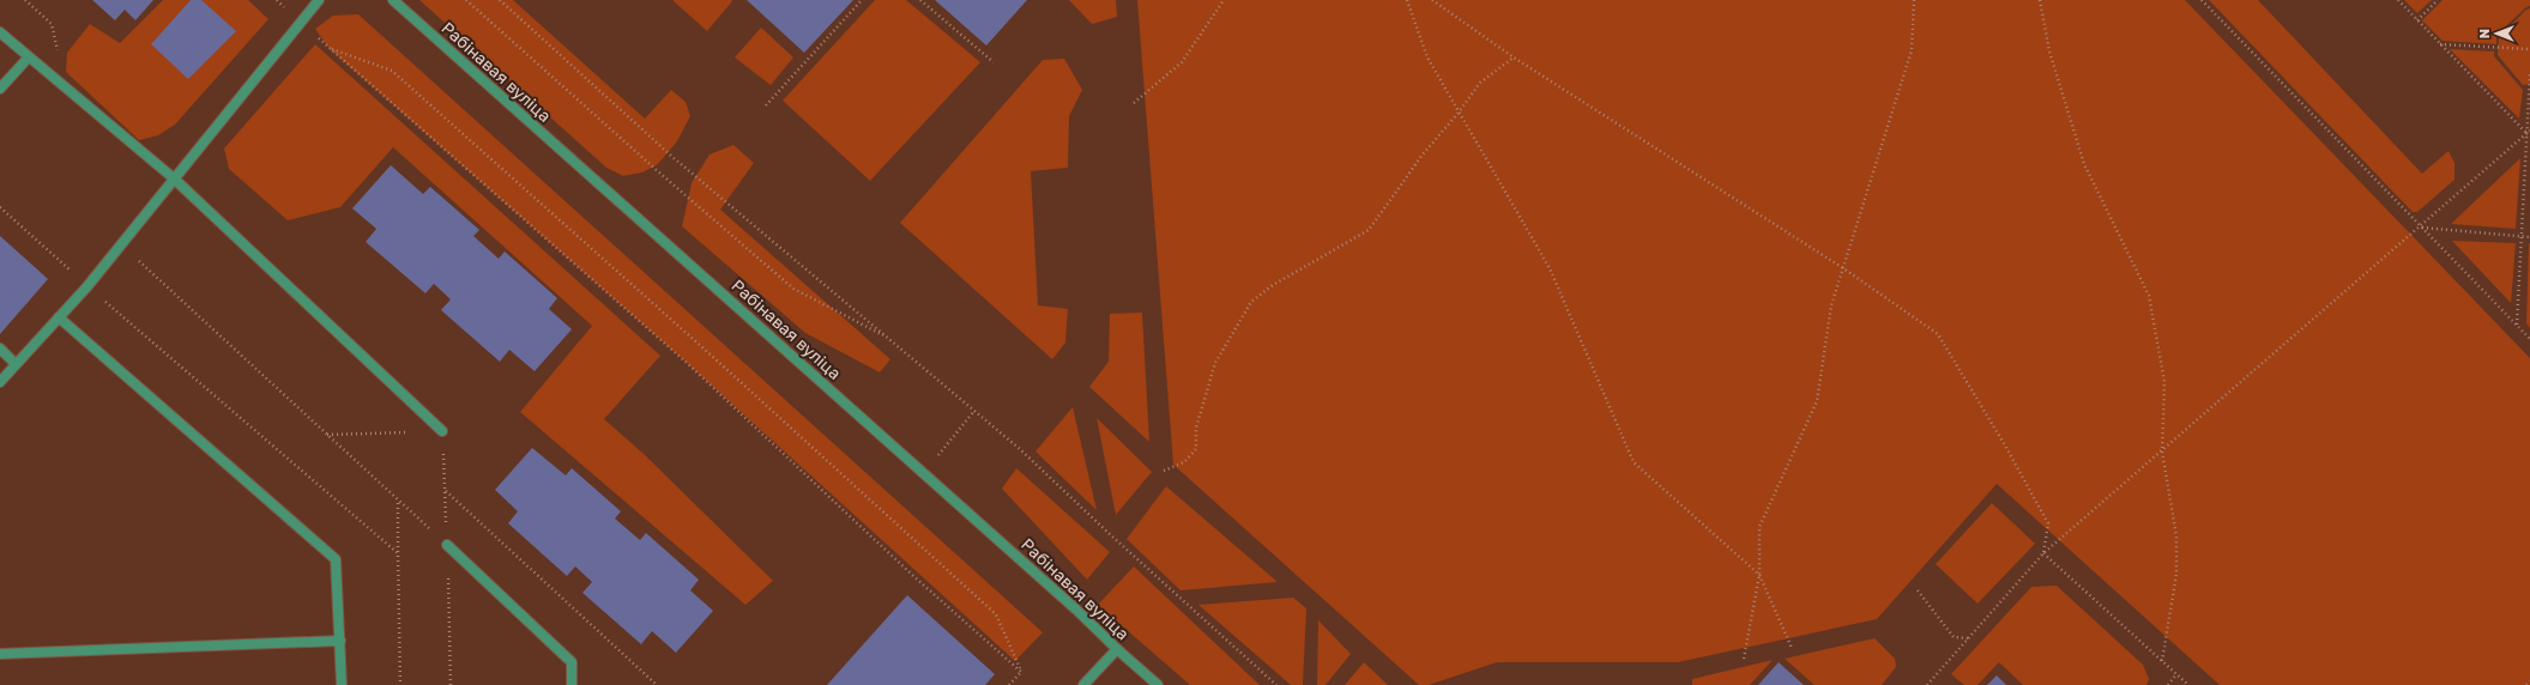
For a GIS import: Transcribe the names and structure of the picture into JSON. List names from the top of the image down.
{
  "streets": {
    "street": ["Рабінавая вуліца"]
  },
  "north": "left"
}
